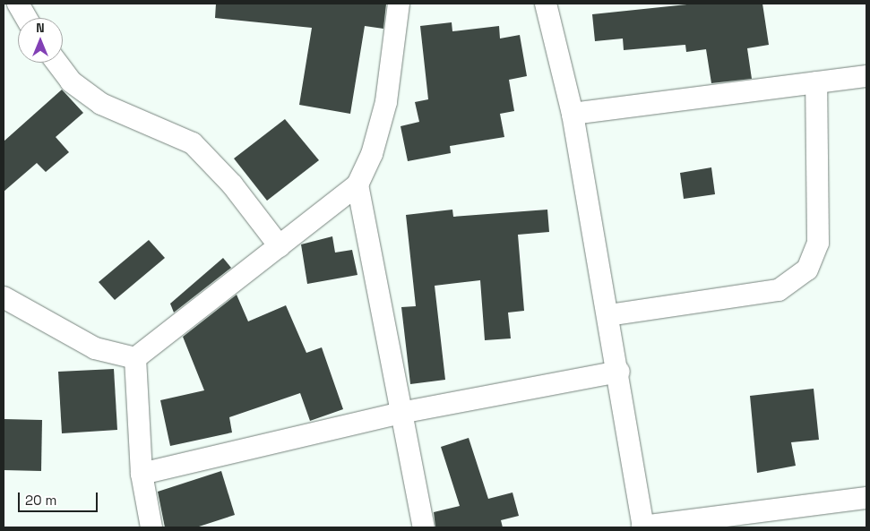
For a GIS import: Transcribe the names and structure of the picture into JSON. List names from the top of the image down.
{
  "scale_bar": "20 m",
  "north": "top"
}
